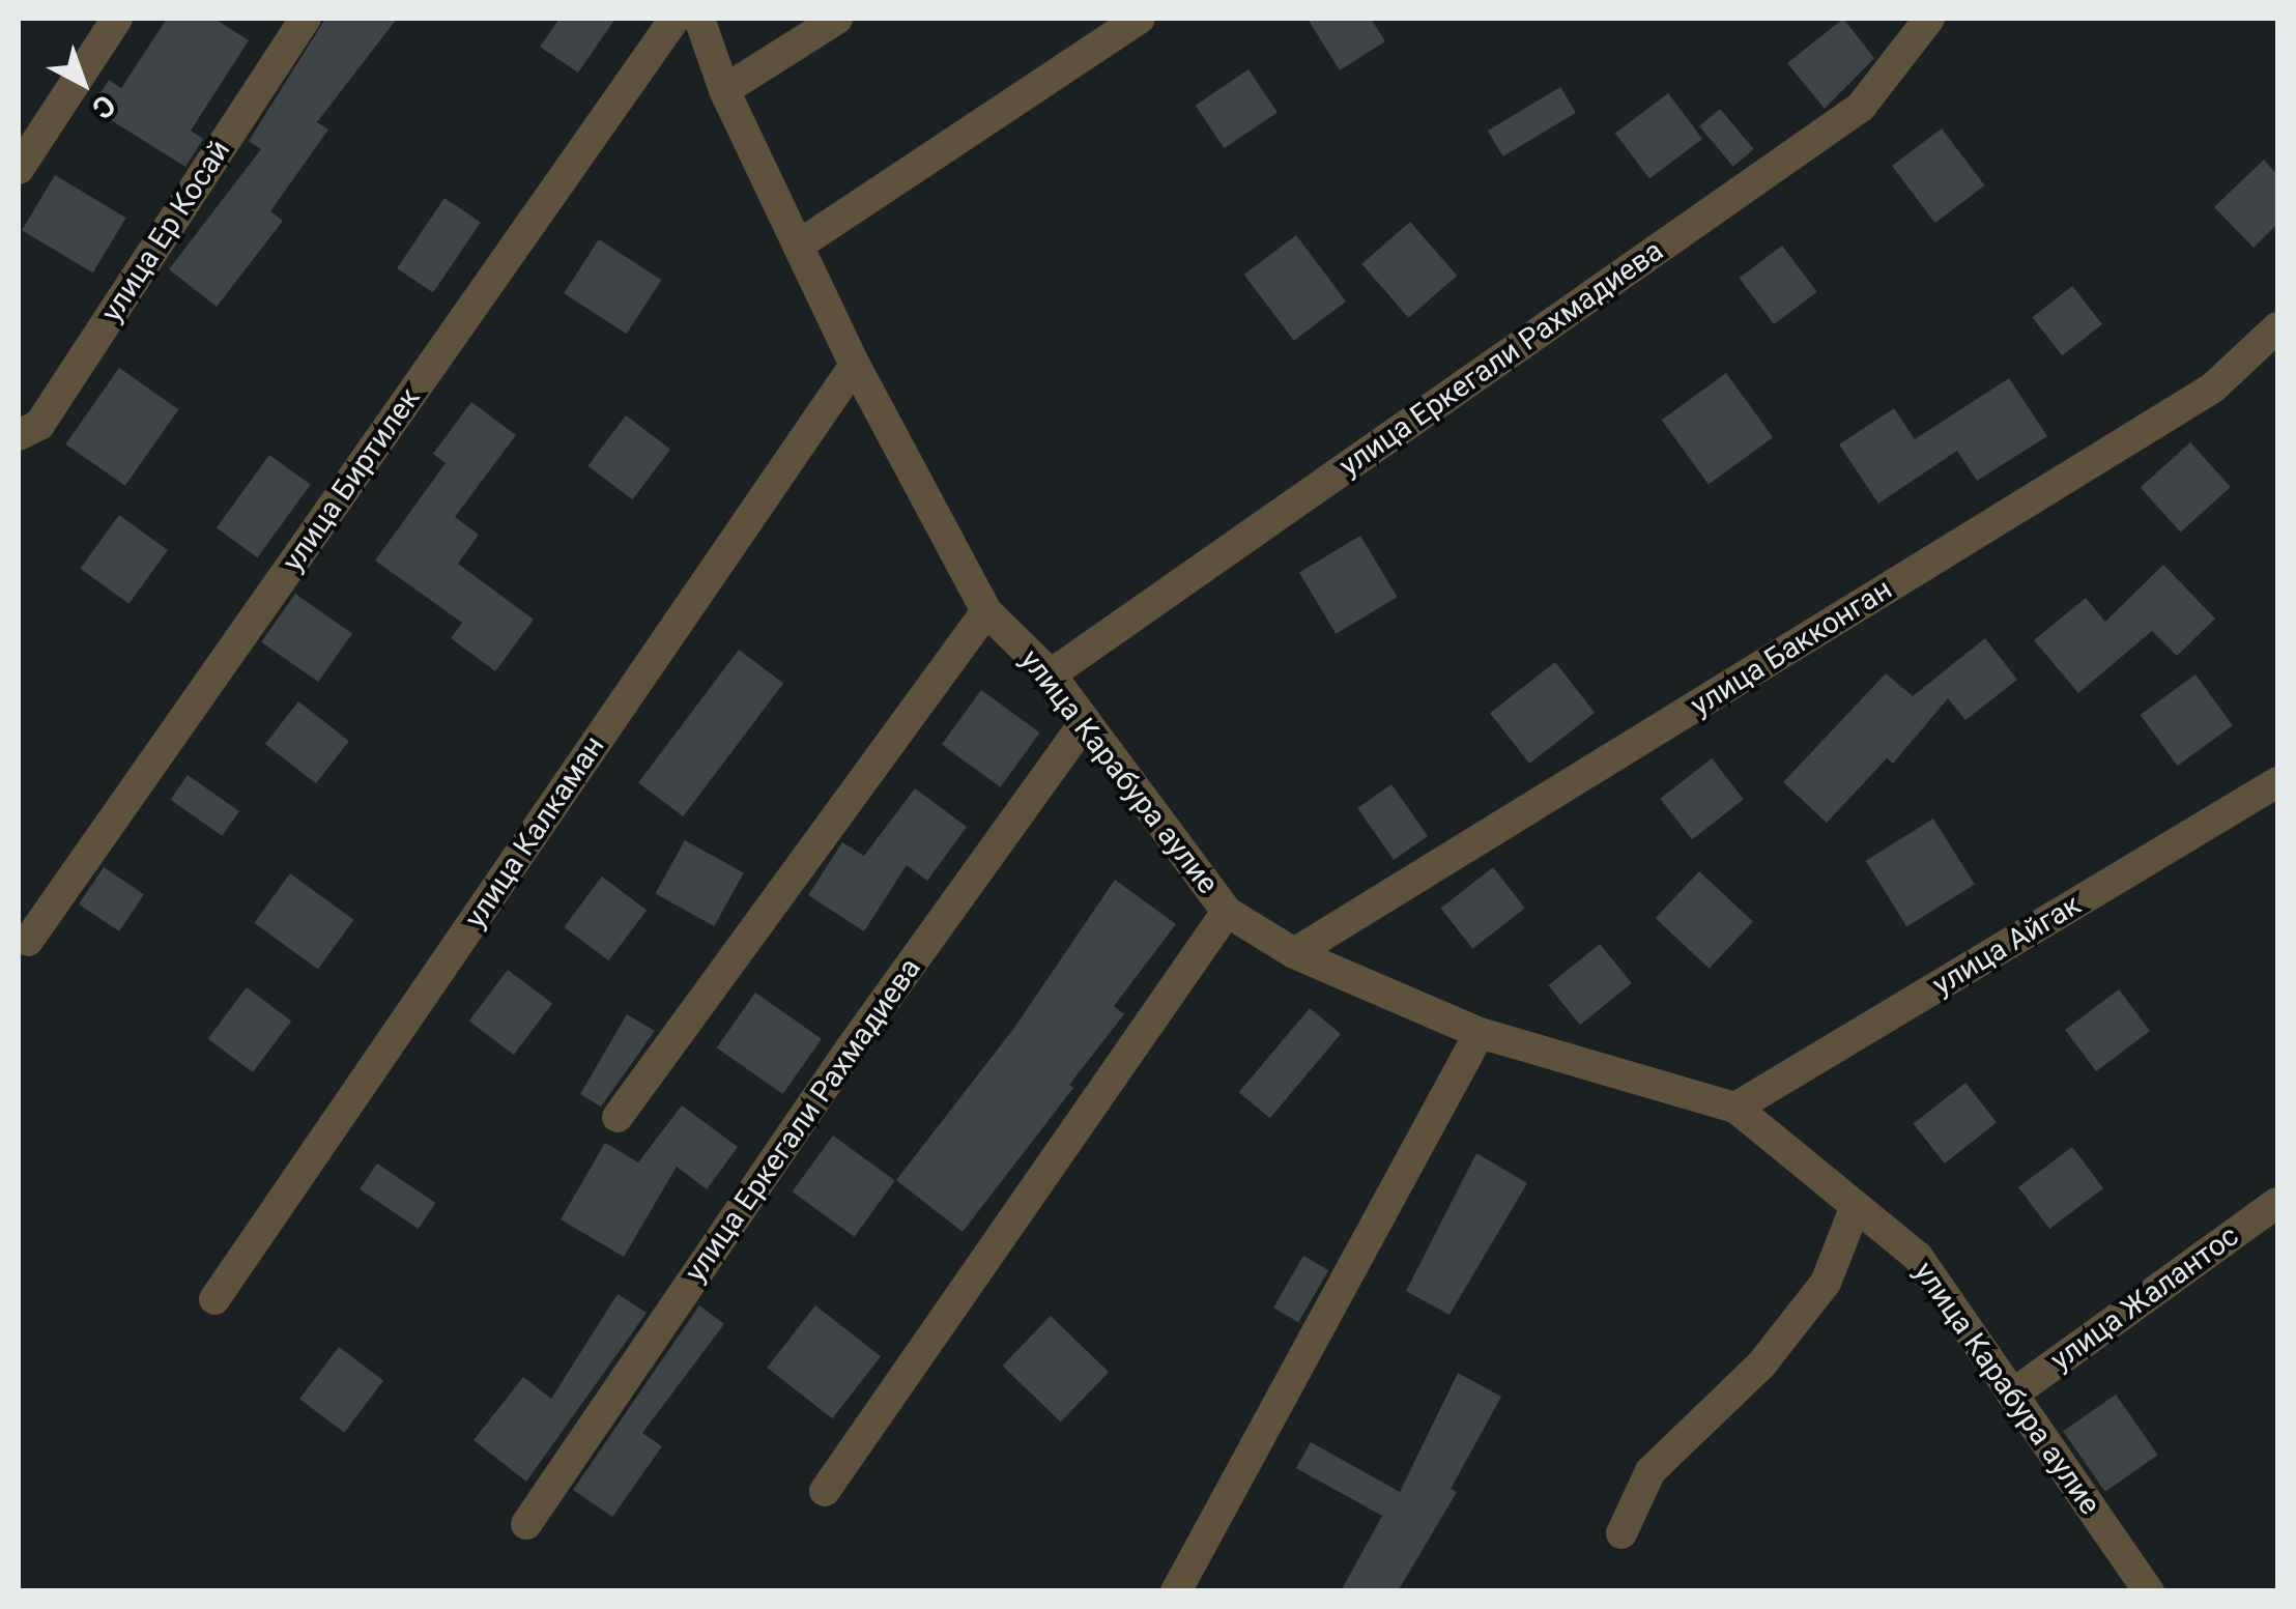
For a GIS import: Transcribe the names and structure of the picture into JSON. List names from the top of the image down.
{
  "streets": {
    "street": [
      "улица Ер Косай",
      "улица Еркегали Рахмадиева",
      "улица Биртилек",
      "улица Бакконган",
      "улица Карабура аулие",
      "улица Калкаман",
      "улица Айгак",
      "улица Жалантос"
    ]
  },
  "crossings": [
    ["улица Еркегали Рахмадиева", "улица Карабура аулие"],
    ["улица Бакконган", "улица Карабура аулие"],
    ["улица Карабура аулие", "улица Калкаман"],
    ["улица Карабура аулие", "улица Айгак"],
    ["улица Карабура аулие", "улица Жалантос"]
  ],
  "north": "bottom right"
}
